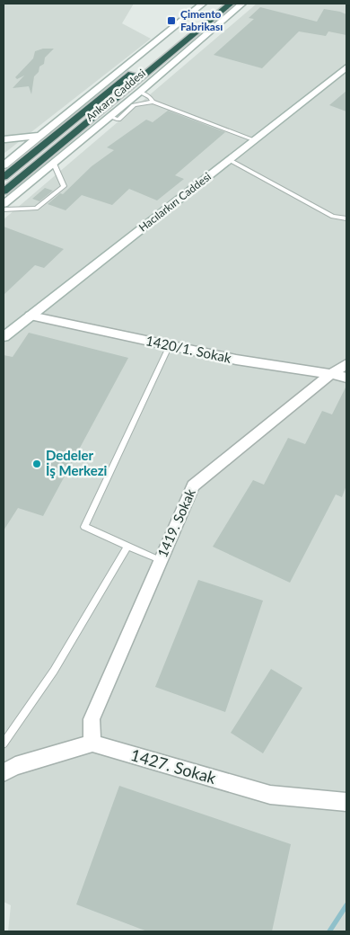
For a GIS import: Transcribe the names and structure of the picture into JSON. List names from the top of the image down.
{
  "streets": {
    "highway": ["Ankara Caddesi"],
    "street": [
      "Hacılarkırı Caddesi",
      "1420/1. Sokak",
      "1419. Sokak",
      "1427. Sokak"
    ]
  },
  "crossings": [
    ["Hacılarkırı Caddesi", "1420/1. Sokak"],
    ["1420/1. Sokak", "1419. Sokak"],
    ["1419. Sokak", "1427. Sokak"]
  ],
  "places": {
    "transit": ["Çimento Fabrikası"],
    "other": ["Dedeler İş Merkezi"]
  }
}
